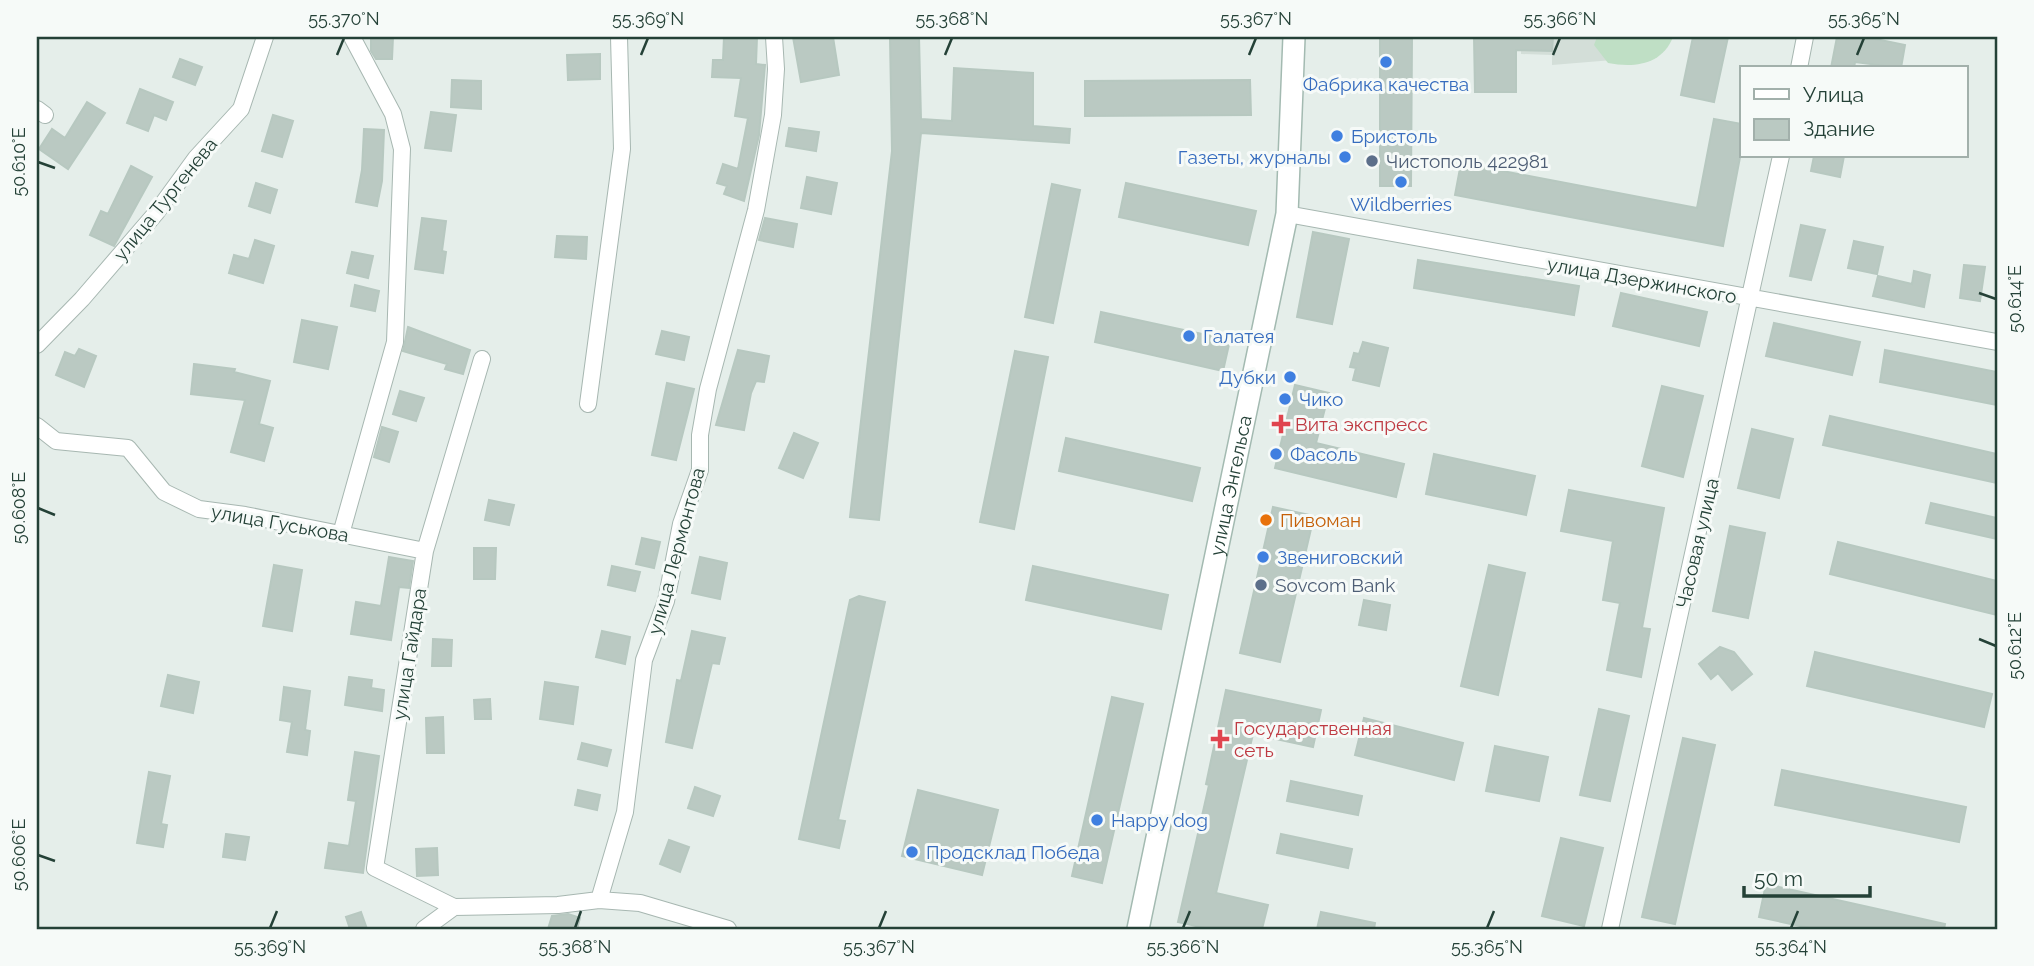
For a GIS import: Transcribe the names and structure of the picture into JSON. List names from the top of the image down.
{
  "streets": {
    "main road": ["улица Энгельса"],
    "street": [
      "улица Тургенева",
      "улица Дзержинского",
      "улица Гуськова",
      "Часовая улица",
      "улица Лермонтова",
      "улица Гайдара"
    ]
  },
  "crossings": [
    ["улица Дзержинского", "улица Энгельса"],
    ["улица Дзержинского", "Часовая улица"],
    ["улица Гуськова", "улица Гайдара"],
    ["улица Лермонтова", "улица Гайдара"]
  ],
  "places": {
    "other": [
      "Фабрика качества",
      "Бристоль",
      "Газеты, журналы",
      "Чистополь 422981",
      "Wildberries",
      "Галатея",
      "Дубки",
      "Чико",
      "Фасоль",
      "Пивоман",
      "Звениговский",
      "Sovcom Bank",
      "Happy dog",
      "Продсклад Победа"
    ],
    "health": ["Вита экспресс", "Государственная сеть"]
  },
  "legend": ["Улица", "Здание"],
  "scale_bar": "50 m",
  "coordinates": [
    "55.370°N",
    "55.369°N",
    "55.368°N",
    "55.367°N",
    "55.366°N",
    "55.365°N",
    "50.610°E",
    "50.614°E",
    "50.608°E",
    "50.612°E",
    "50.606°E",
    "55.364°N"
  ]
}
